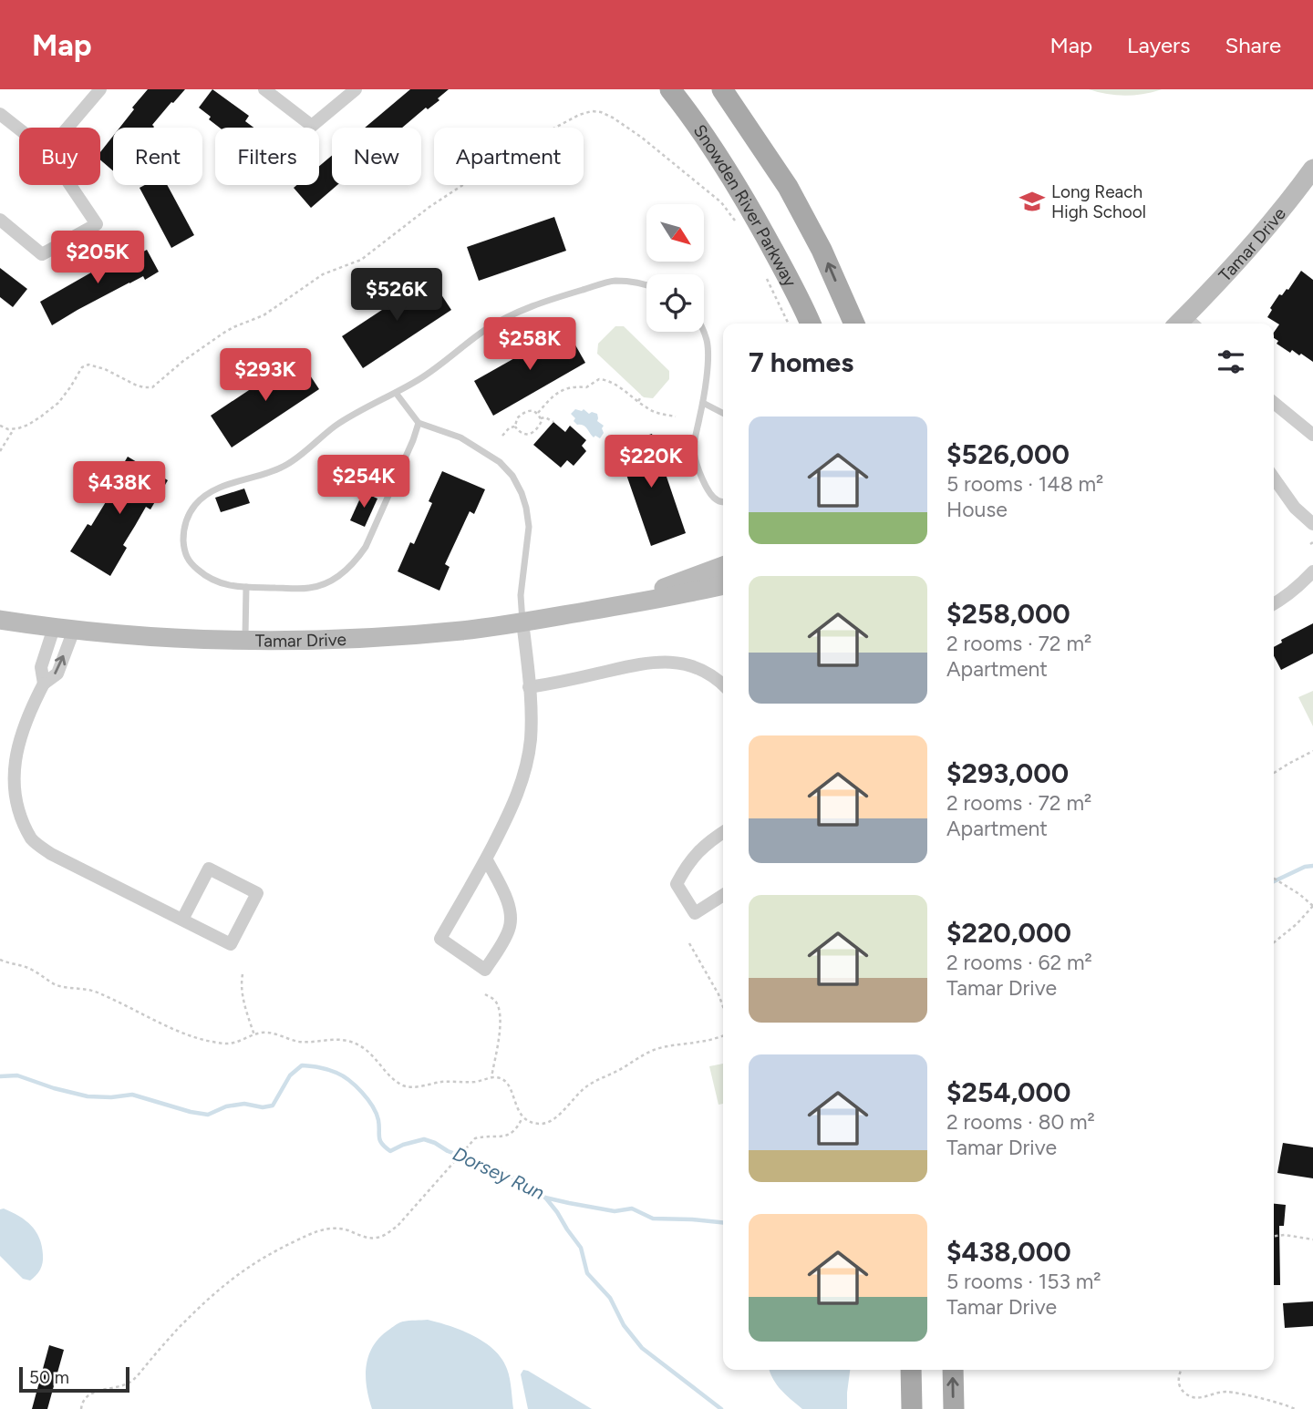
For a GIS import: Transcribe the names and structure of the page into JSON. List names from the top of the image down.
{
  "streets": {
    "main road": ["Snowden River Parkway"],
    "street": ["Tamar Drive"]
  },
  "water": ["Dorsey Run"],
  "places": {
    "school or university": ["Long Reach High School"]
  },
  "scale_bar": "50 m",
  "north": "bottom right",
  "page": {
    "header": "Map",
    "nav": ["Map", "Layers", "Share"],
    "chip": [
      "Buy",
      "Rent",
      "Filters",
      "New",
      "Apartment"
    ],
    "price": [
      "$205K",
      "$526K",
      "$258K",
      "$293K",
      "$220K",
      "$254K",
      "$438K"
    ],
    "heading": "7 homes",
    "list": [
      {
        "name": "$526,000",
        "note": "5 rooms · 148 m² · House"
      },
      {
        "name": "$258,000",
        "note": "2 rooms · 72 m² · Apartment"
      },
      {
        "name": "$293,000",
        "note": "2 rooms · 72 m² · Apartment"
      },
      {
        "name": "$220,000",
        "note": "2 rooms · 62 m² · Tamar Drive"
      },
      {
        "name": "$254,000",
        "note": "2 rooms · 80 m² · Tamar Drive"
      },
      {
        "name": "$438,000",
        "note": "5 rooms · 153 m² · Tamar Drive"
      }
    ],
    "scale": "50 m"
  }
}
